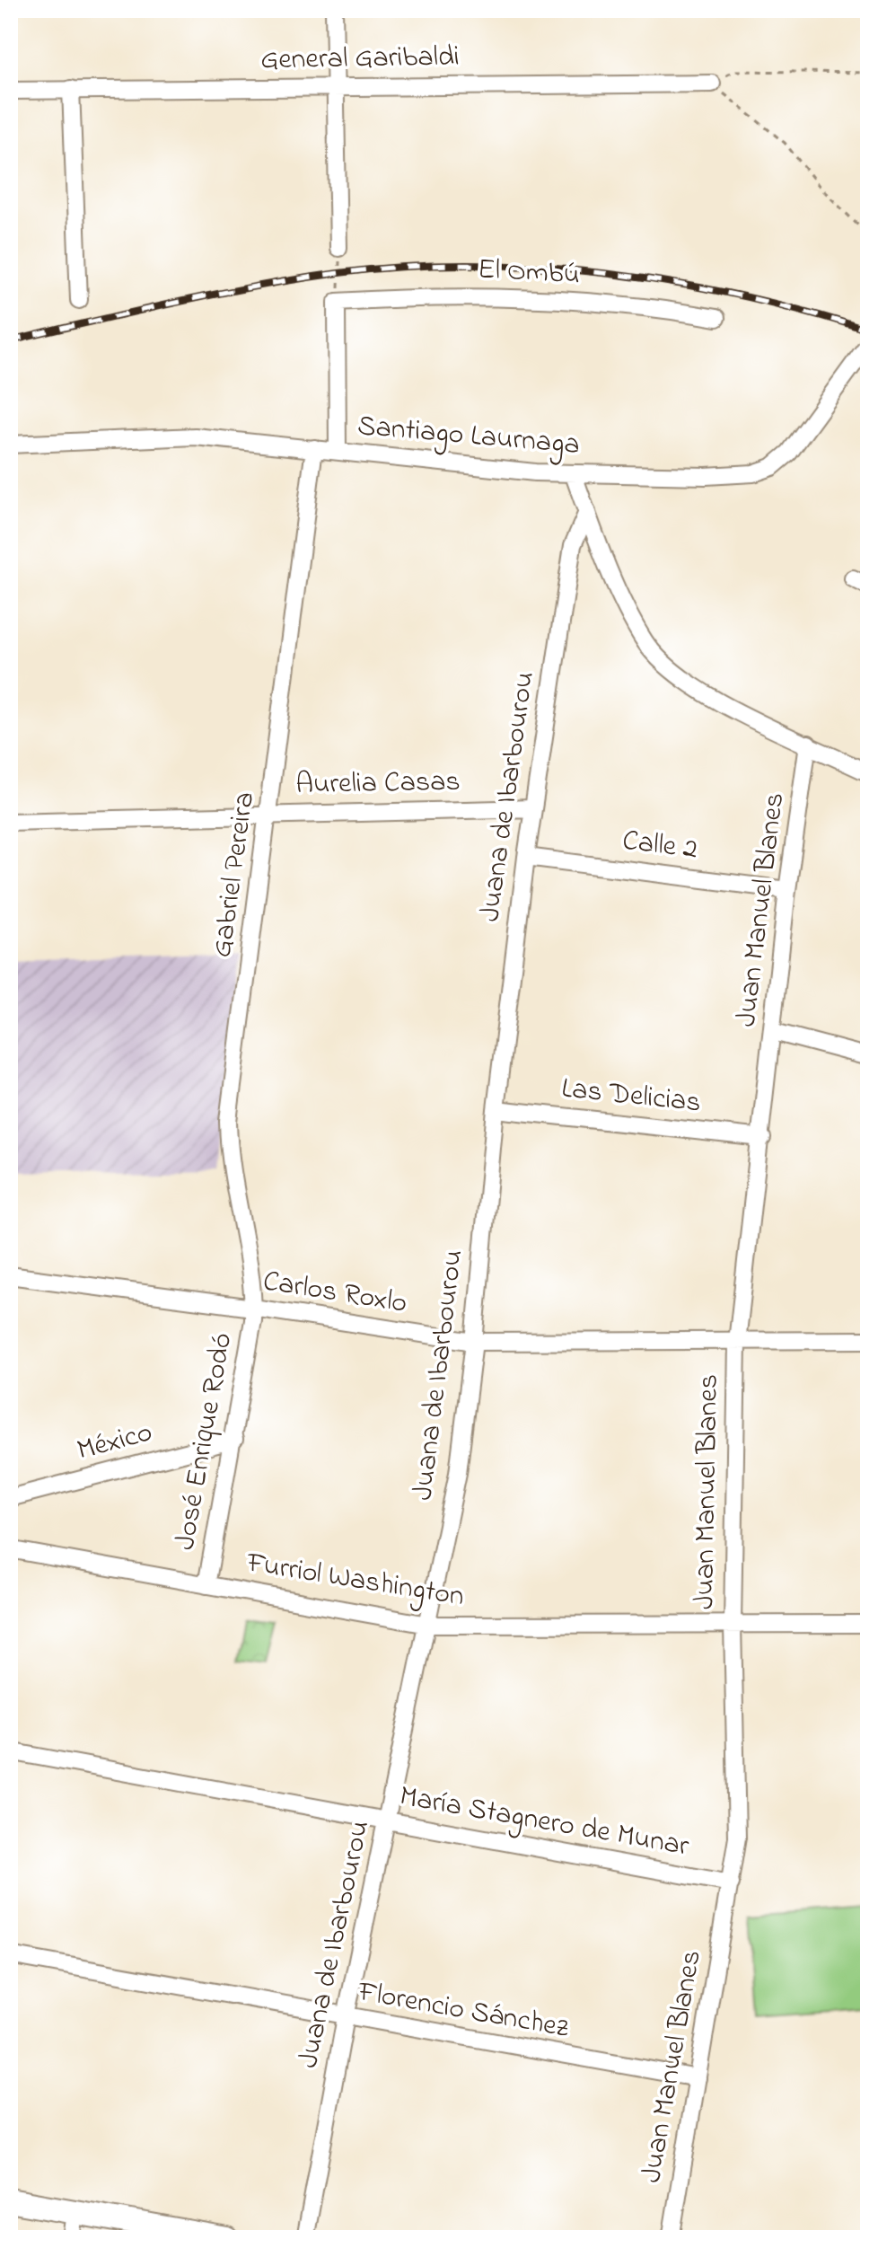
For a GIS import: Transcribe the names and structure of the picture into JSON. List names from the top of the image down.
{
  "streets": {
    "street": [
      "General Garibaldi",
      "El Ombú",
      "Santiago Laurnaga",
      "Aurelia Casas",
      "Juana de Ibarbourou",
      "Calle 2",
      "Gabriel Pereira",
      "Juan Manuel Blanes",
      "Las Delicias",
      "Carlos Roxlo",
      "José Enrique Rodó",
      "México",
      "Furriol Washington",
      "María Stagnero de Munar",
      "Florencio Sánchez"
    ]
  },
  "crossings": [
    ["Santiago Laurnaga", "Gabriel Pereira"],
    ["Aurelia Casas", "Juana de Ibarbourou"],
    ["Aurelia Casas", "Gabriel Pereira"],
    ["Juana de Ibarbourou", "Calle 2"],
    ["Juana de Ibarbourou", "Las Delicias"],
    ["Juana de Ibarbourou", "Carlos Roxlo"],
    ["Juana de Ibarbourou", "Furriol Washington"],
    ["Juana de Ibarbourou", "María Stagnero de Munar"],
    ["Juana de Ibarbourou", "Florencio Sánchez"],
    ["Calle 2", "Juan Manuel Blanes"],
    ["Gabriel Pereira", "Carlos Roxlo"],
    ["Gabriel Pereira", "José Enrique Rodó"],
    ["Juan Manuel Blanes", "Las Delicias"],
    ["Juan Manuel Blanes", "Carlos Roxlo"],
    ["Juan Manuel Blanes", "Furriol Washington"],
    ["Juan Manuel Blanes", "María Stagnero de Munar"],
    ["Juan Manuel Blanes", "Florencio Sánchez"],
    ["Carlos Roxlo", "José Enrique Rodó"],
    ["José Enrique Rodó", "México"],
    ["José Enrique Rodó", "Furriol Washington"]
  ]
}
